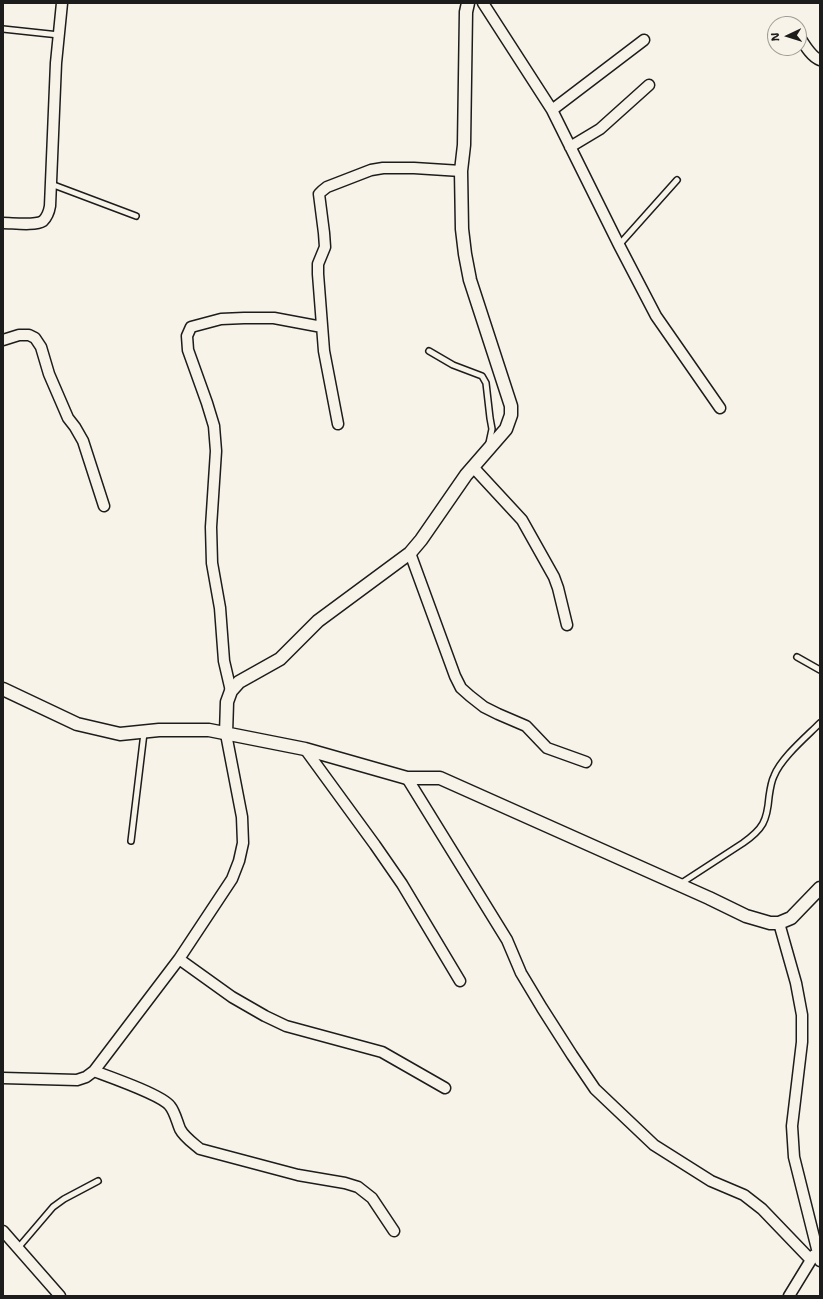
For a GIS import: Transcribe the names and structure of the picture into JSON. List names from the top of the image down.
{
  "north": "left"
}
